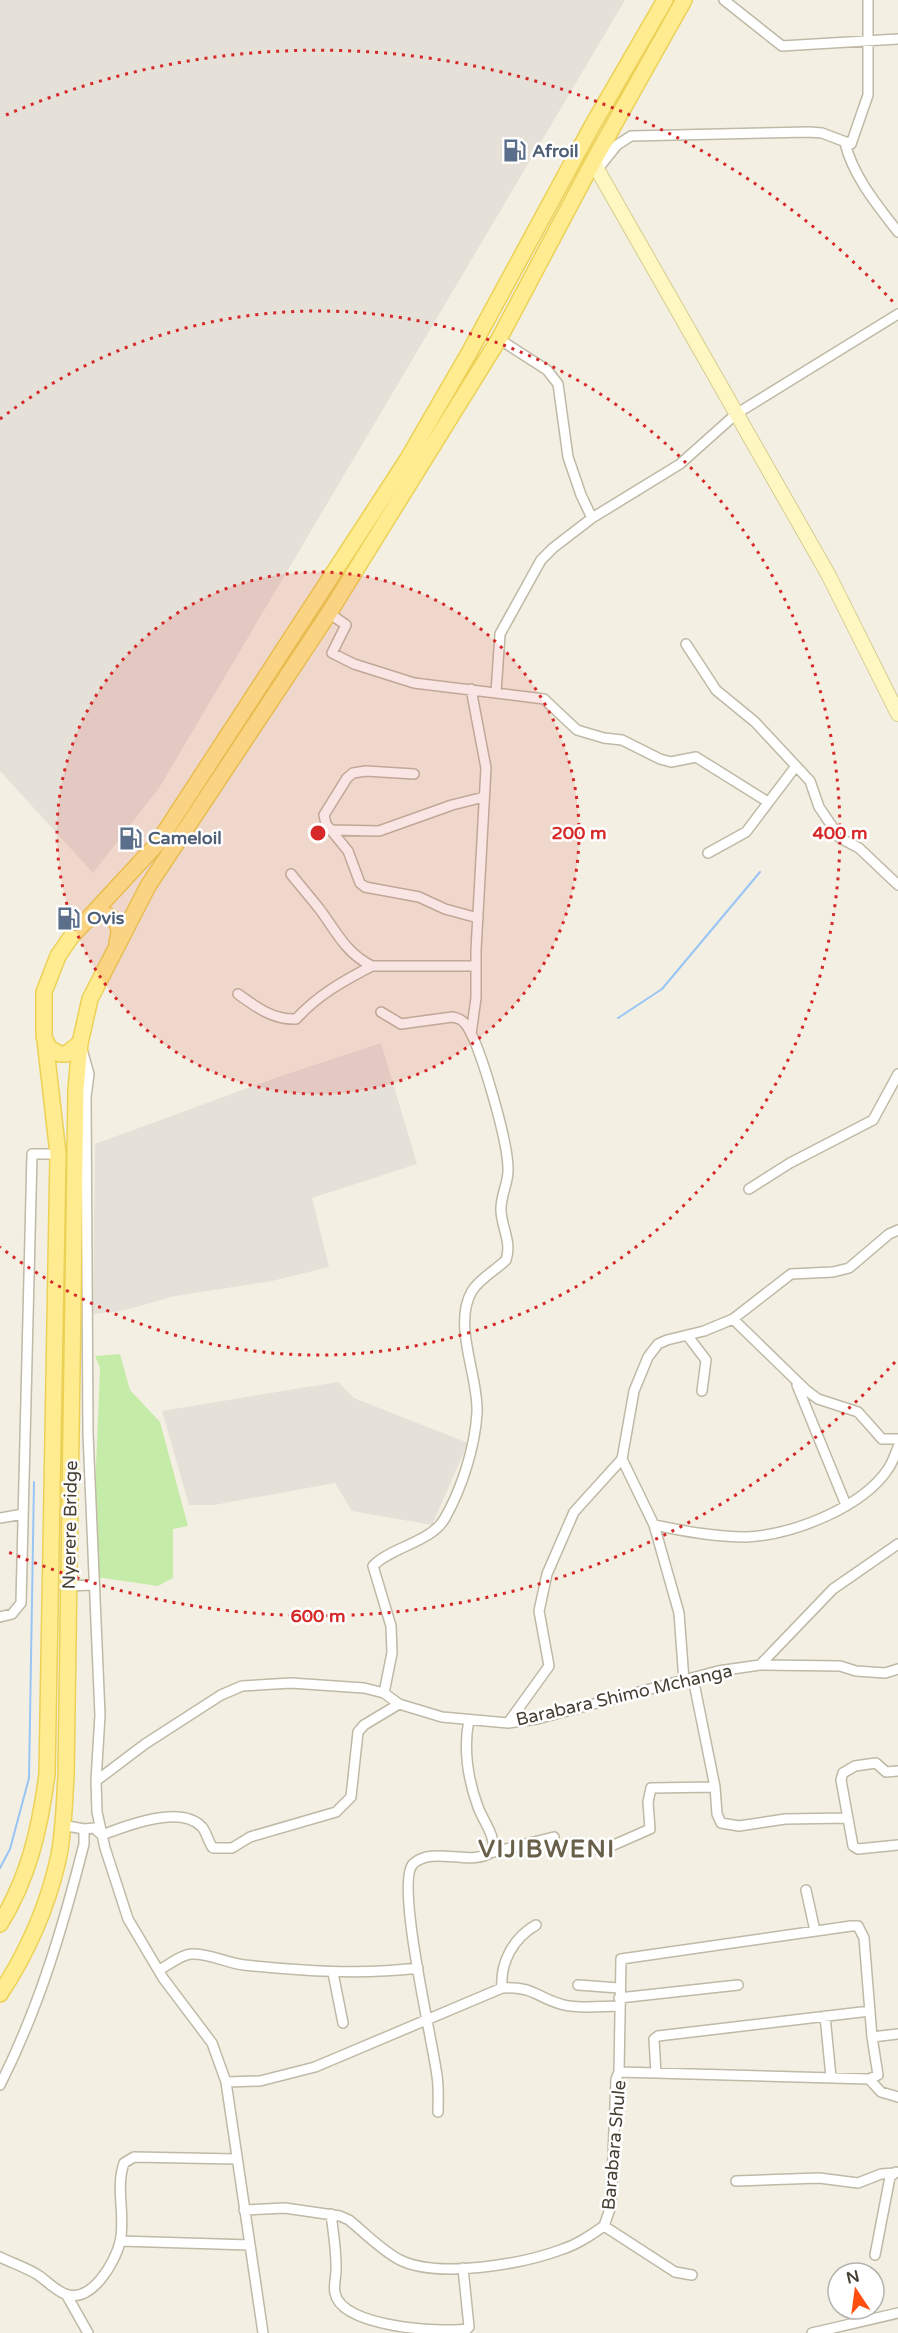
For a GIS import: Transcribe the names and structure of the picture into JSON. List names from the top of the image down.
{
  "streets": {
    "main road": ["Nyerere Bridge"],
    "street": ["Barabara Shimo Mchanga", "Barabara Shule"]
  },
  "districts": ["VIJIBWENI"],
  "places": {
    "fuel station": ["Afroil", "Cameloil", "Ovis"]
  },
  "north": "top",
  "rings": ["200 m", "400 m", "600 m"]
}
